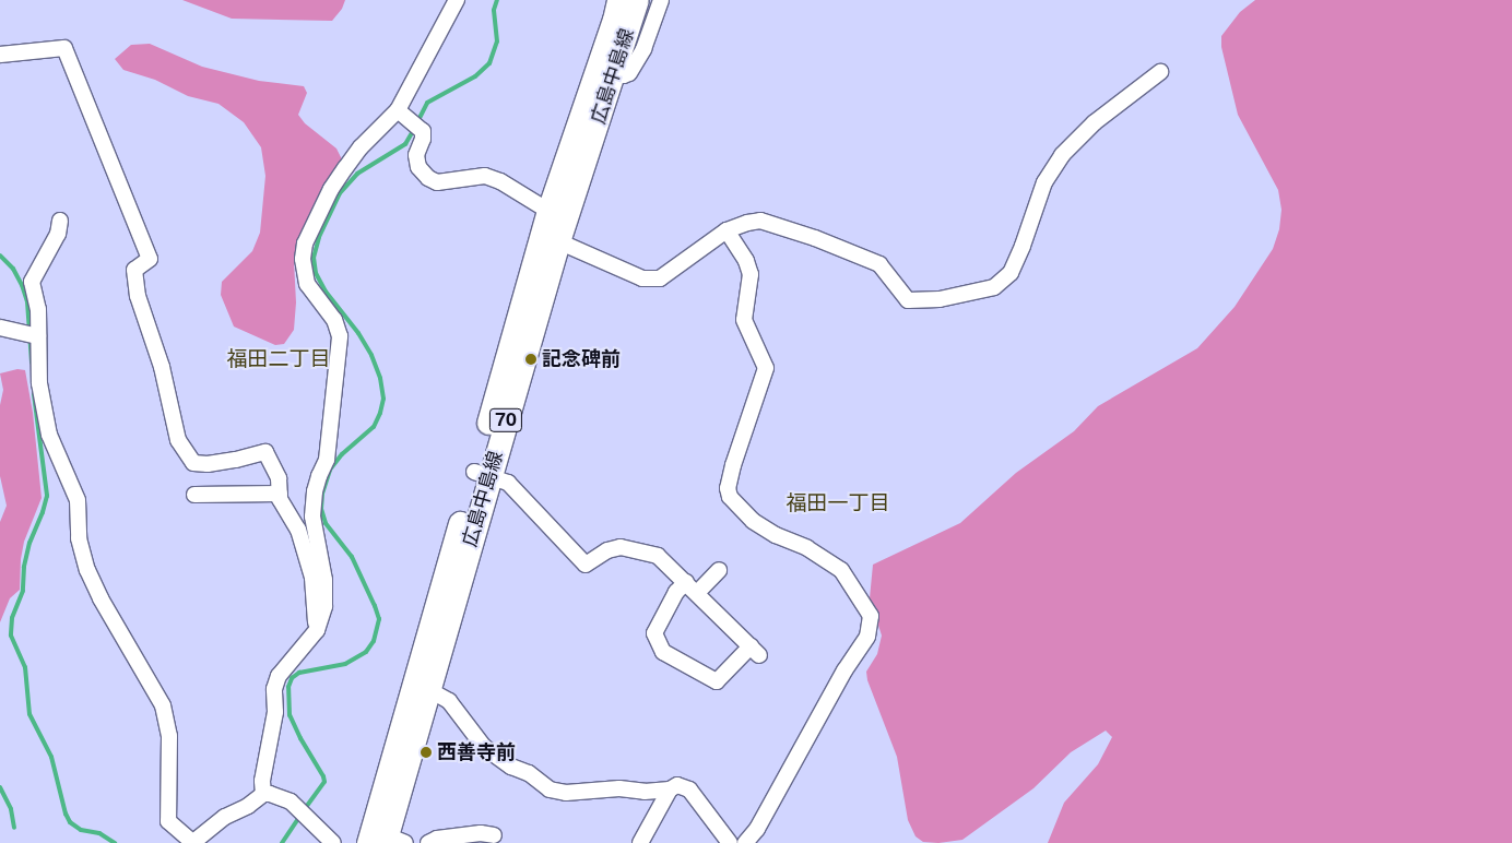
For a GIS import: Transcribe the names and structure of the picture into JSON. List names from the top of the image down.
{
  "streets": {
    "main road": ["広島中島線", "70"]
  },
  "districts": ["福田二丁目", "福田一丁目"],
  "places": ["記念碑前", "西善寺前"]
}
